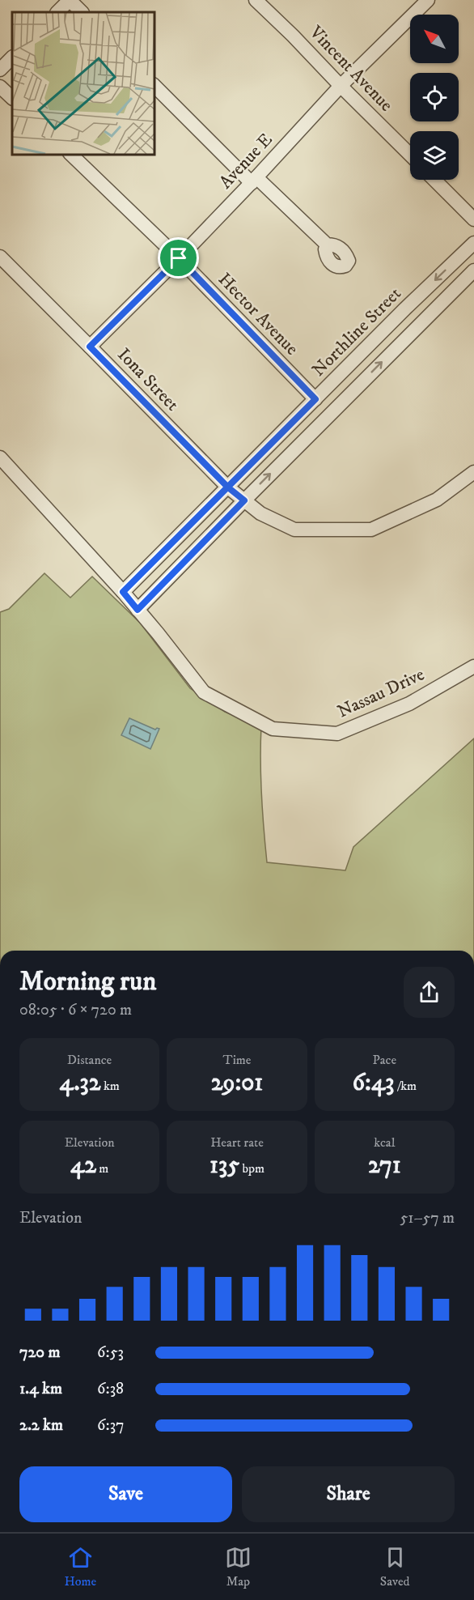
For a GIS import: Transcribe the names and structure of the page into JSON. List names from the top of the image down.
{
  "streets": {
    "street": [
      "Vincent Avenue",
      "Avenue E",
      "Hector Avenue",
      "Northline Street",
      "Iona Street",
      "Nassau Drive"
    ]
  },
  "crossings": [
    ["Vincent Avenue", "Avenue E"],
    ["Avenue E", "Hector Avenue"],
    ["Avenue E", "Iona Street"],
    ["Hector Avenue", "Northline Street"],
    ["Northline Street", "Iona Street"],
    ["Northline Street", "Nassau Drive"]
  ],
  "north": "top left",
  "page": {
    "heading": ["Morning run", "08:05 · 6 × 720 m"],
    "stats": [
      ["Distance", "4.32 km"],
      ["Time", "29:01"],
      ["Pace", "6:43 /km"],
      ["Elevation", "42 m"],
      ["Heart rate", "135 bpm"],
      ["kcal", "271"]
    ],
    "chart": ["Elevation", "51–57 m"],
    "list": [
      {
        "name": "720 m",
        "note": "6:53"
      },
      {
        "name": "1.4 km",
        "note": "6:38"
      },
      {
        "name": "2.2 km",
        "note": "6:37"
      }
    ],
    "buttons": ["Save", "Share"],
    "tabs": ["Home", "Map", "Saved"]
  }
}
